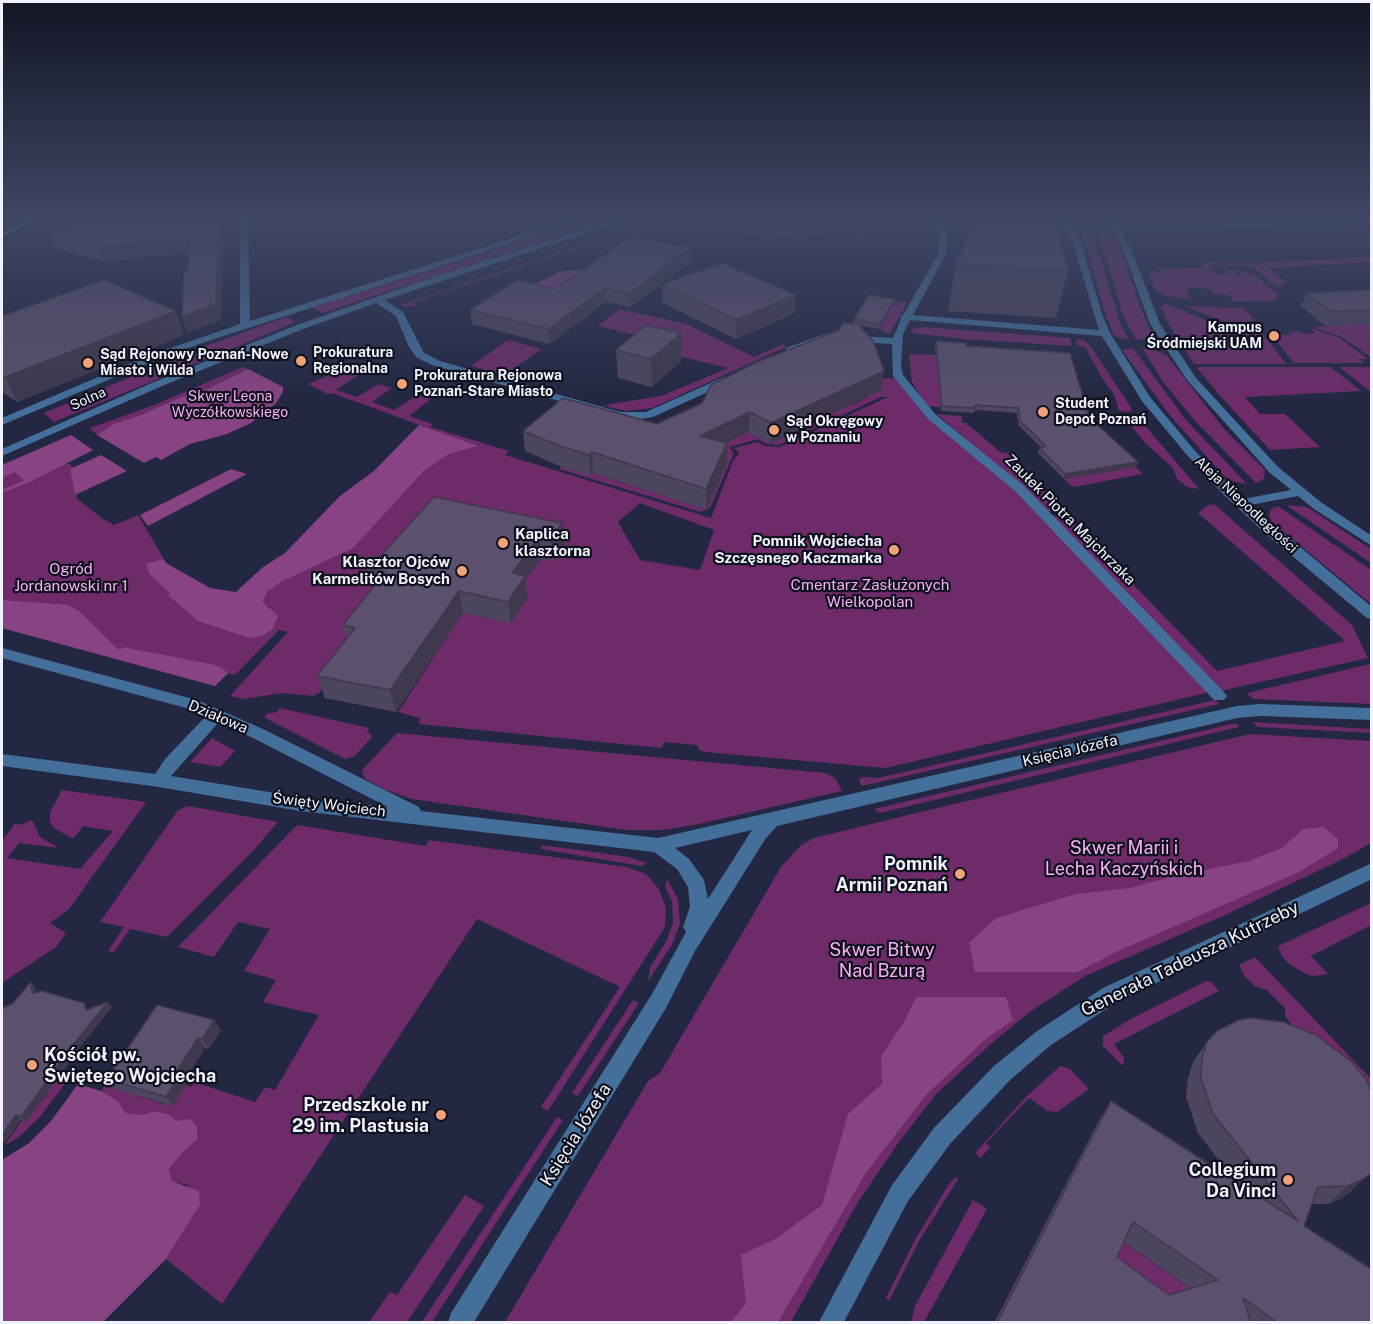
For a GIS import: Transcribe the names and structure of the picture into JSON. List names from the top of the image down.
{
  "streets": {
    "street": [
      "Solna",
      "Aleja Niepodległości",
      "Zaułek Piotra Majchrzaka",
      "Działowa",
      "Księcia Józefa",
      "Święty Wojciech",
      "Generała Tadeusza Kutrzeby"
    ]
  },
  "crossings": [
    ["Działowa", "Święty Wojciech"],
    ["Księcia Józefa", "Święty Wojciech"]
  ],
  "parks": [
    "Skwer Leona Wyczółkowskiego",
    "Ogród Jordanowski nr 1",
    "Cmentarz Zasłużonych Wielkopolan",
    "Skwer Marii i Lecha Kaczyńskich",
    "Skwer Bitwy Nad Bzurą"
  ],
  "places": [
    "Kampus Śródmiejski UAM",
    "Prokuratura Regionalna",
    "Sąd Rejonowy Poznań-Nowe Miasto i Wilda",
    "Prokuratura Rejonowa Poznań-Stare Miasto",
    "Student Depot Poznań",
    "Sąd Okręgowy w Poznaniu",
    "Kaplica klasztorna",
    "Pomnik Wojciecha Szczęsnego Kaczmarka",
    "Klasztor Ojców Karmelitów Bosych",
    "Pomnik Armii Poznań",
    "Kościół pw. Świętego Wojciecha",
    "Przedszkole nr 29 im. Plastusia",
    "Collegium Da Vinci"
  ]
}
